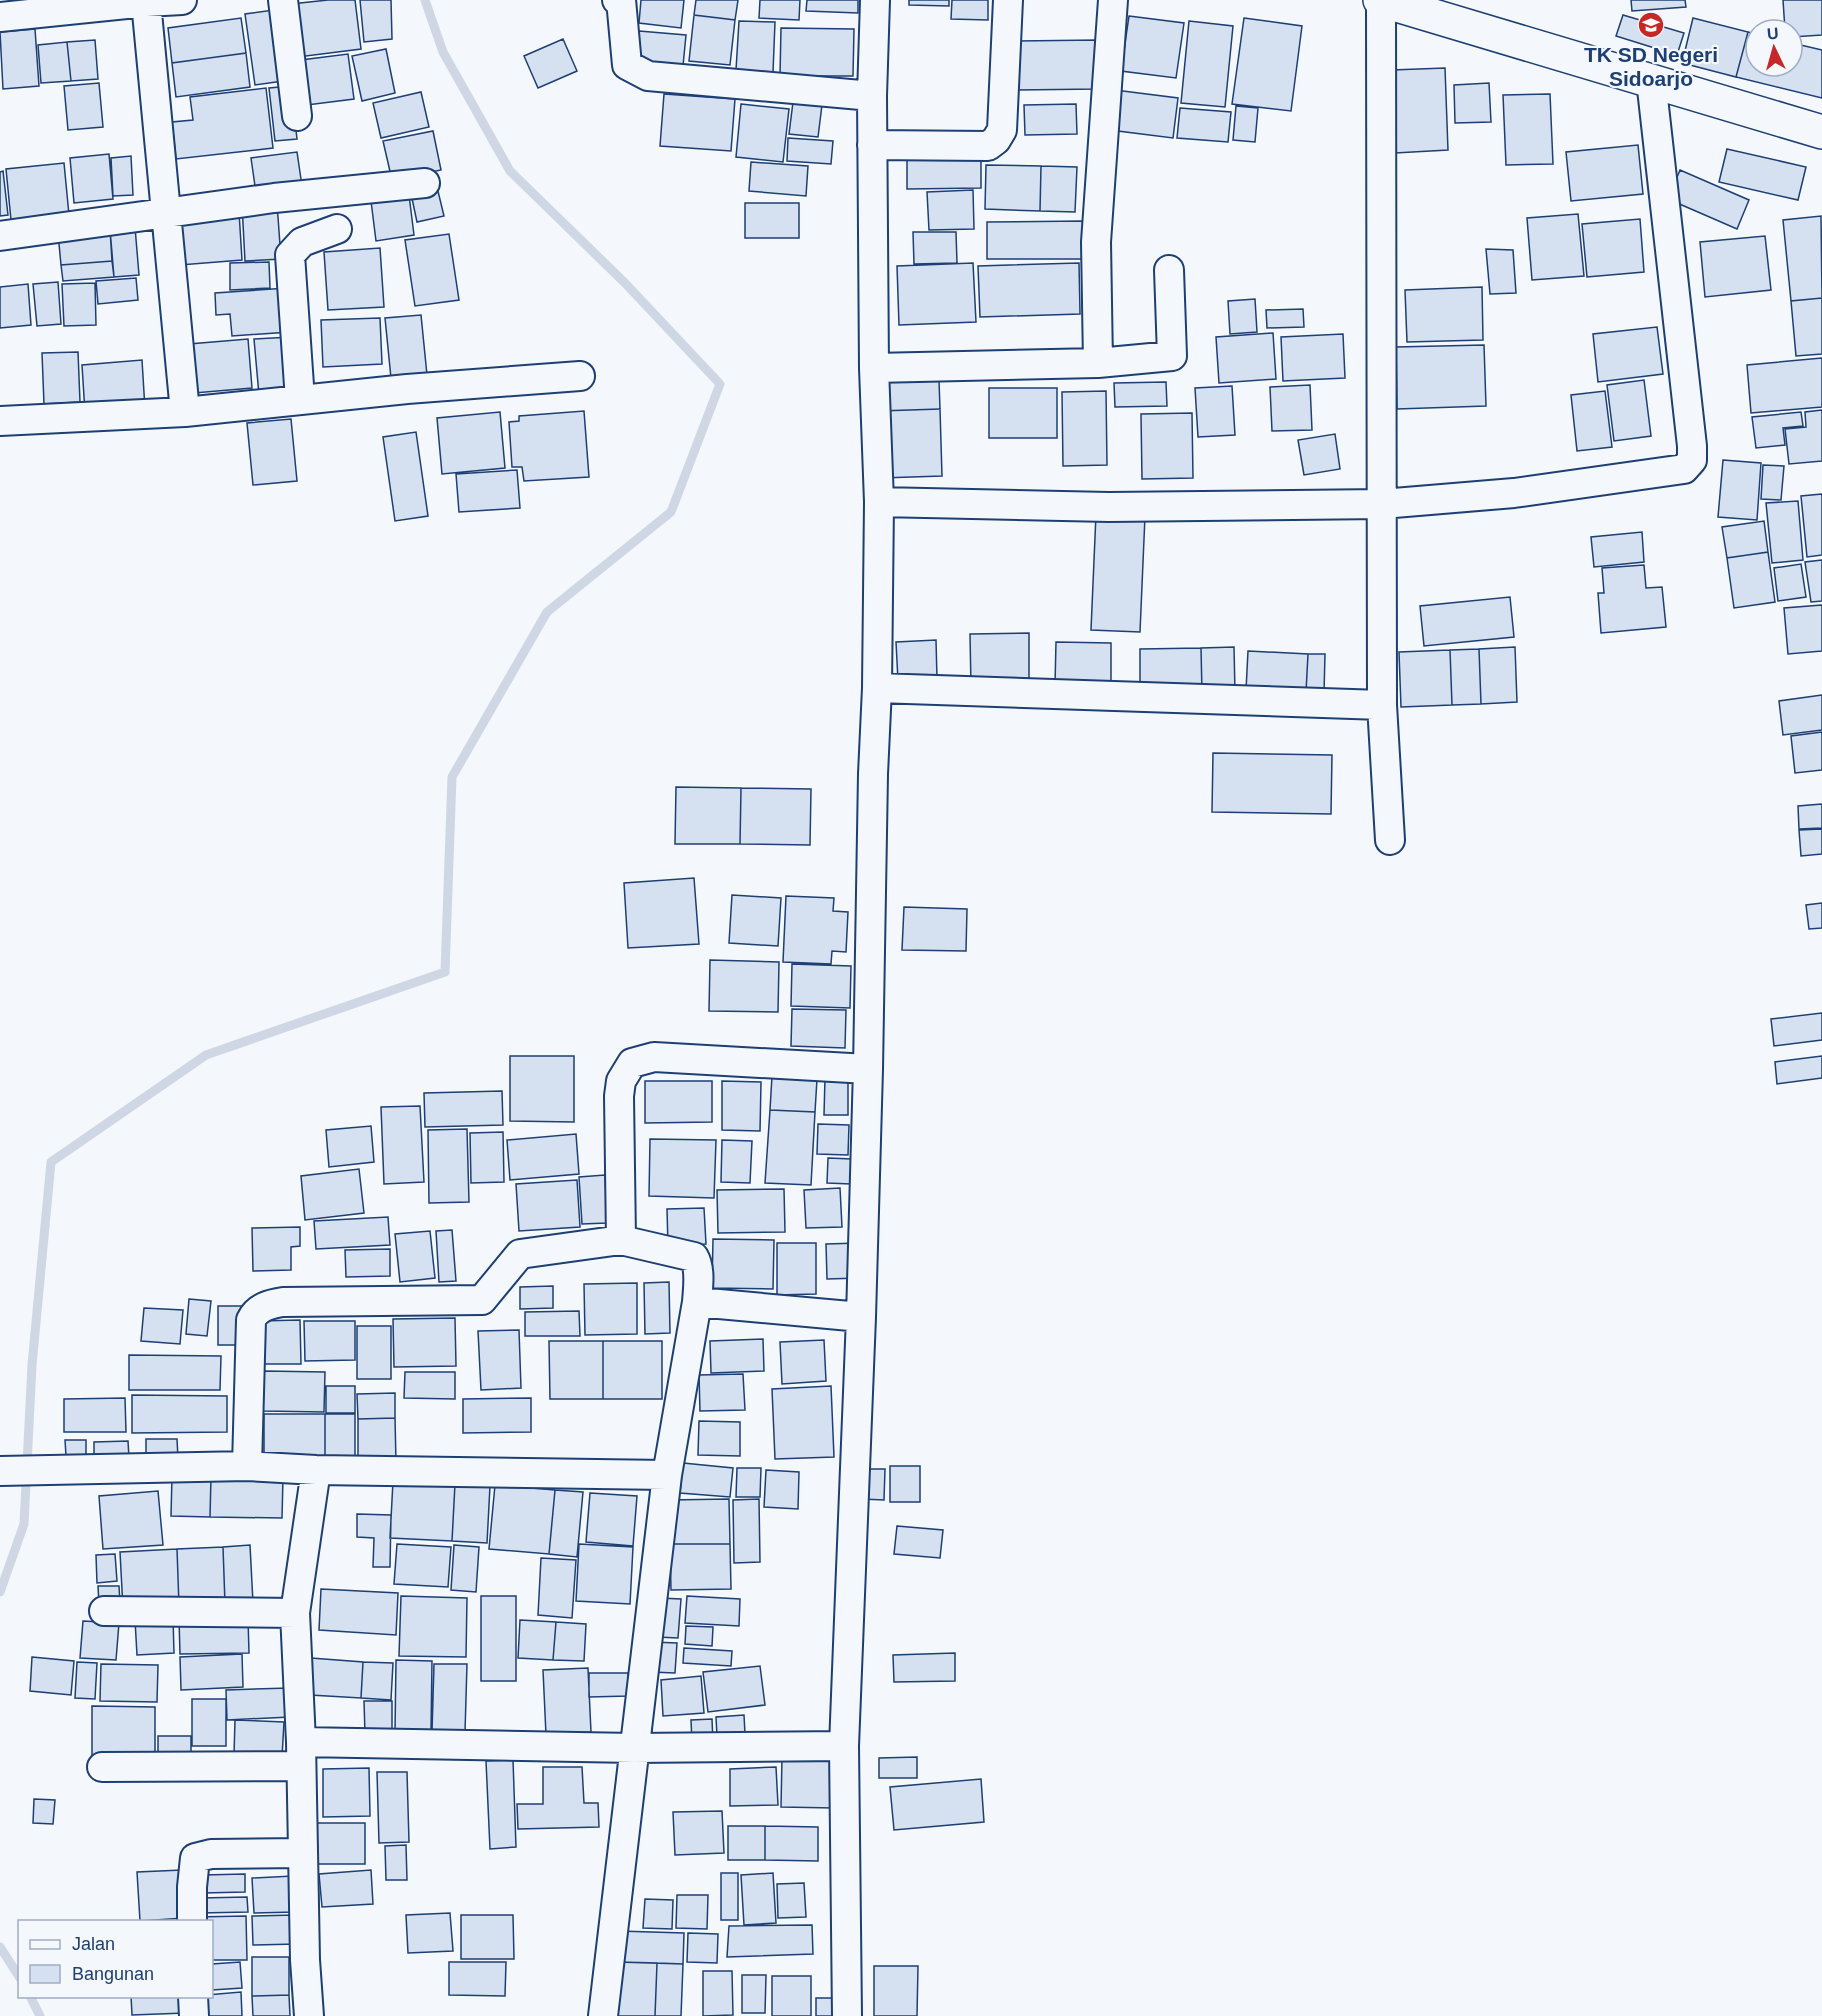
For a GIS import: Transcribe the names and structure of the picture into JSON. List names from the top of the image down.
{
  "places": {
    "school or university": ["TK SD Negeri Sidoarjo"]
  },
  "legend": ["Jalan", "Bangunan"],
  "north": "top"
}
